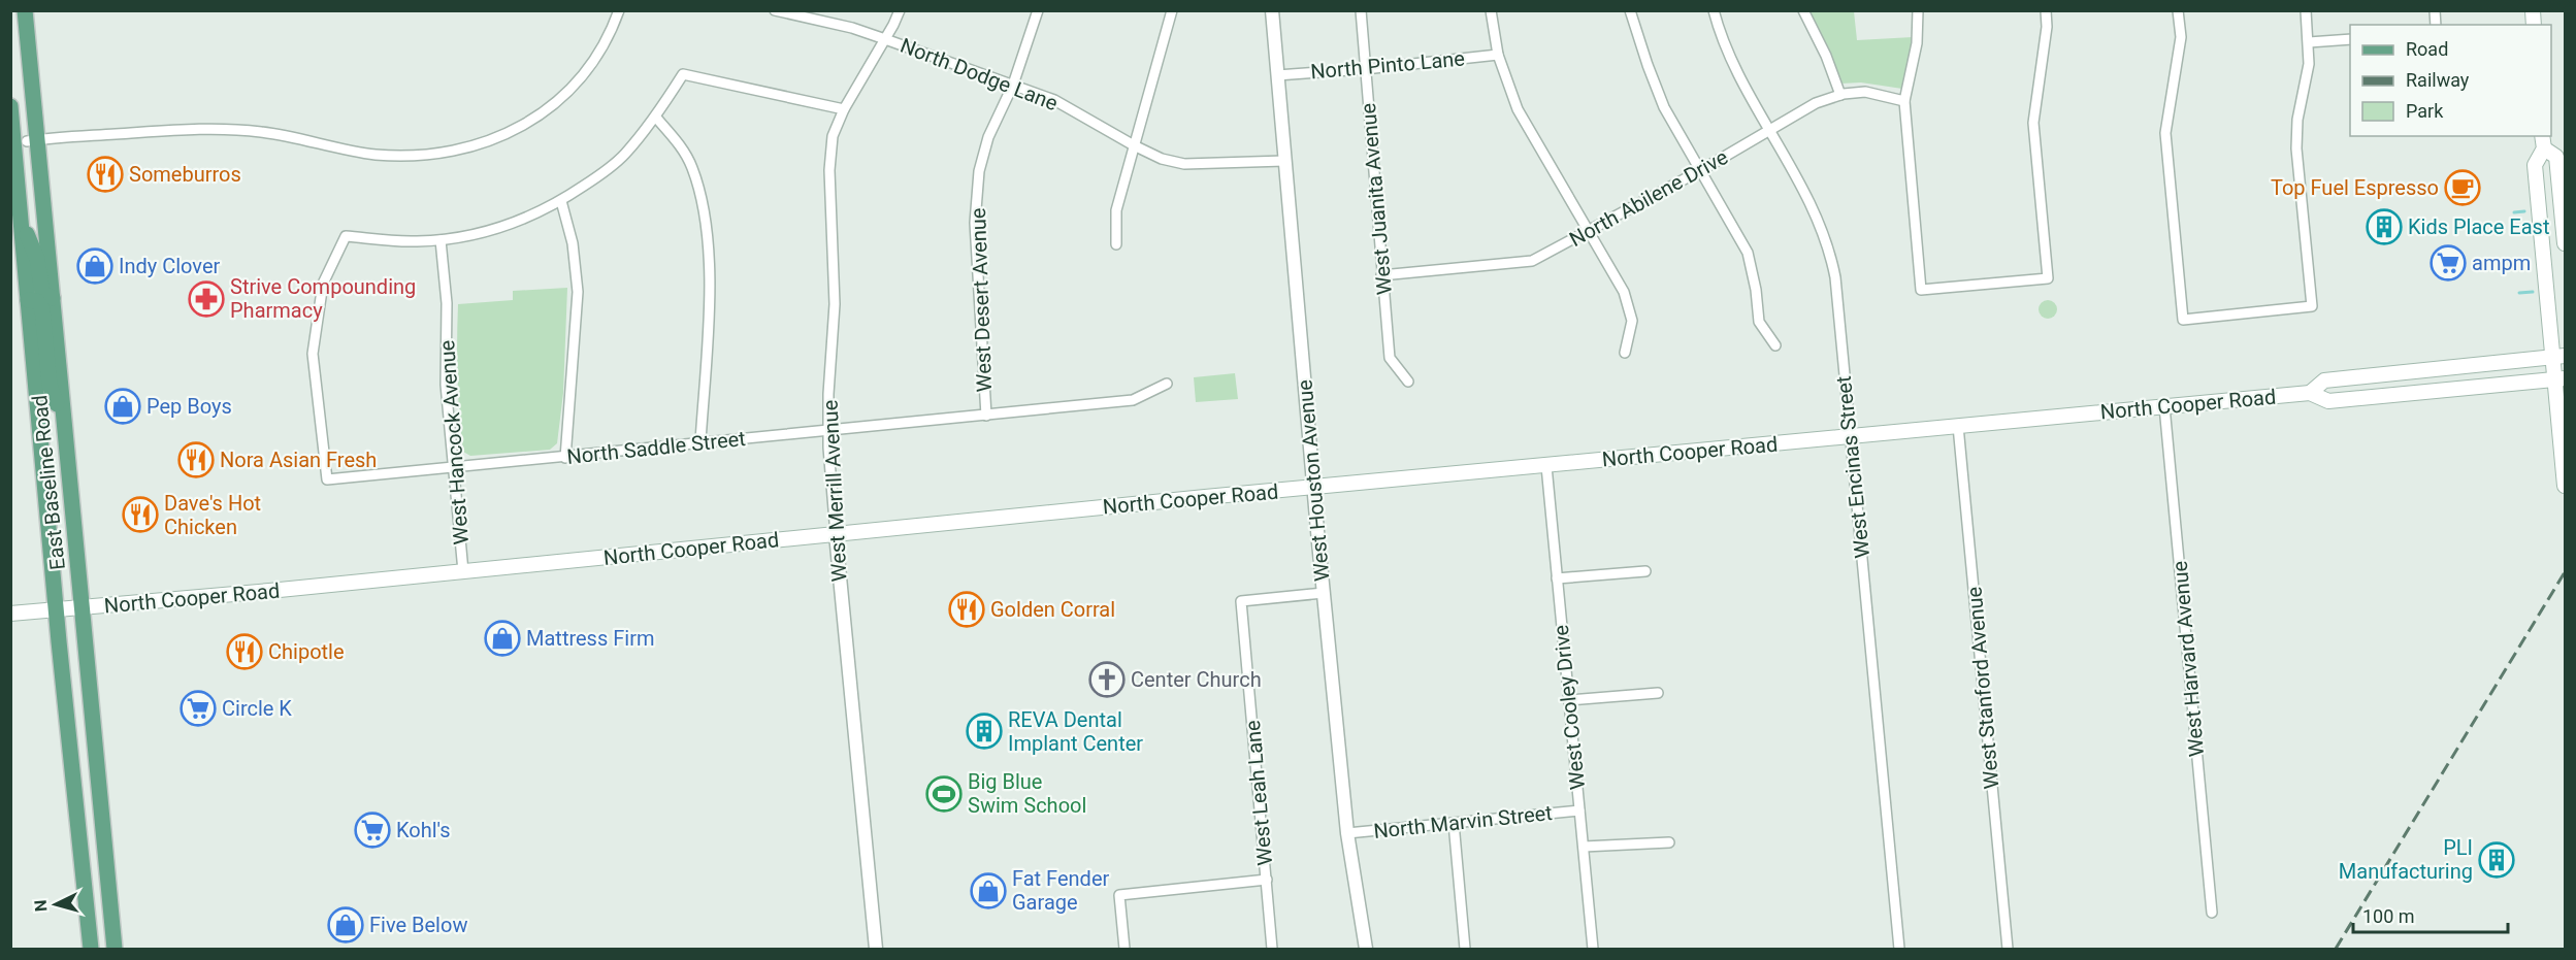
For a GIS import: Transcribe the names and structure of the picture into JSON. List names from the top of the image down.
{
  "streets": {
    "main road": ["North Cooper Road", "East Baseline Road"],
    "street": [
      "North Pinto Lane",
      "North Dodge Lane",
      "North Abilene Drive",
      "West Juanita Avenue",
      "West Desert Avenue",
      "West Hancock Avenue",
      "North Saddle Street",
      "West Encinas Street",
      "West Houston Avenue",
      "West Merrill Avenue",
      "West Harvard Avenue",
      "West Stanford Avenue",
      "West Cooley Drive",
      "West Leah Lane",
      "North Marvin Street"
    ]
  },
  "crossings": [
    ["North Pinto Lane", "West Juanita Avenue"],
    ["North Pinto Lane", "West Houston Avenue"],
    ["North Dodge Lane", "West Desert Avenue"],
    ["North Dodge Lane", "West Houston Avenue"],
    ["North Dodge Lane", "West Merrill Avenue"],
    ["North Abilene Drive", "West Juanita Avenue"],
    ["North Abilene Drive", "West Encinas Street"],
    ["West Desert Avenue", "North Saddle Street"],
    ["North Cooper Road", "West Hancock Avenue"],
    ["North Cooper Road", "West Encinas Street"],
    ["North Cooper Road", "West Houston Avenue"],
    ["North Cooper Road", "East Baseline Road"],
    ["North Cooper Road", "West Merrill Avenue"],
    ["North Cooper Road", "West Harvard Avenue"],
    ["North Cooper Road", "West Stanford Avenue"],
    ["North Cooper Road", "West Cooley Drive"],
    ["West Hancock Avenue", "North Saddle Street"],
    ["North Saddle Street", "West Merrill Avenue"],
    ["West Houston Avenue", "West Leah Lane"],
    ["West Houston Avenue", "North Marvin Street"],
    ["West Cooley Drive", "North Marvin Street"]
  ],
  "places": {
    "restaurant": [
      "Someburros",
      "Nora Asian Fresh",
      "Dave's Hot Chicken",
      "Golden Corral",
      "Chipotle"
    ],
    "cafe": ["Top Fuel Espresso"],
    "building": ["Kids Place East", "REVA Dental Implant Center", "PLI Manufacturing"],
    "supermarket": ["ampm", "Circle K", "Kohl's"],
    "shop": [
      "Indy Clover",
      "Pep Boys",
      "Mattress Firm",
      "Fat Fender Garage",
      "Five Below"
    ],
    "pharmacy": ["Strive Compounding Pharmacy"],
    "church": ["Center Church"],
    "sports": ["Big Blue Swim School"]
  },
  "legend": ["Road", "Railway", "Park"],
  "scale_bar": "100 m",
  "north": "left"
}
